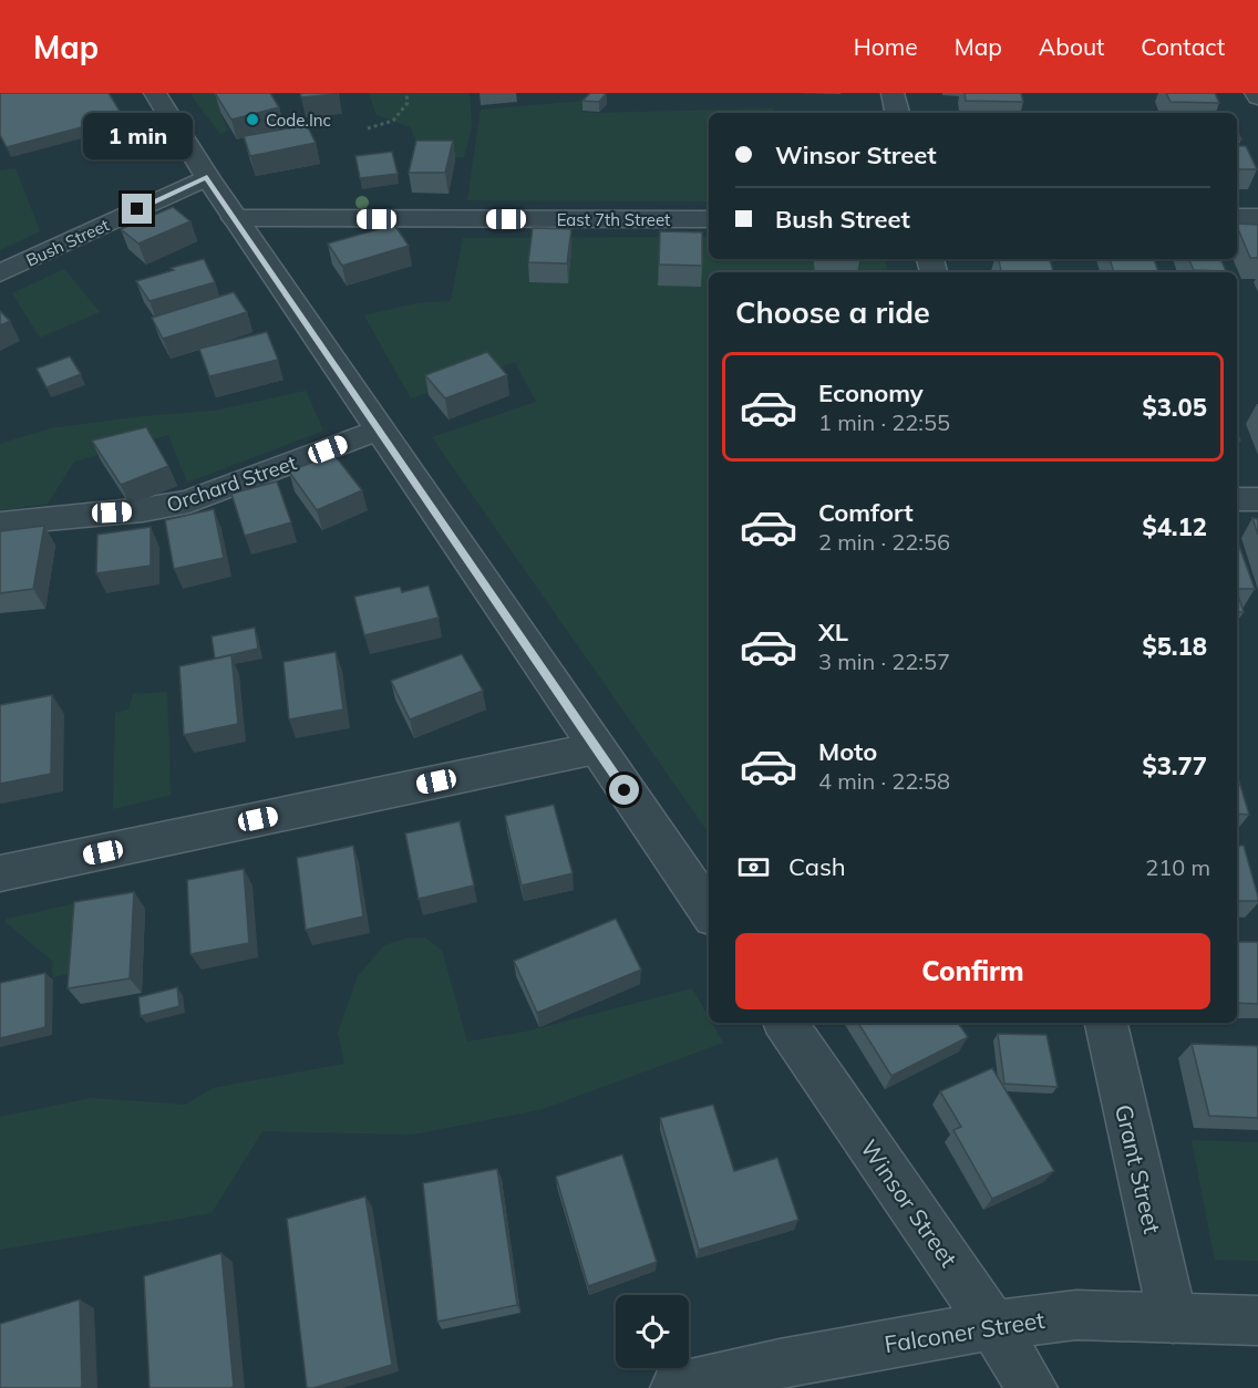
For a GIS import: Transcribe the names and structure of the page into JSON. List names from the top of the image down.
{
  "streets": {
    "street": [
      "East 7th Street",
      "Bush Street",
      "Orchard Street",
      "Grant Street",
      "Winsor Street",
      "Falconer Street"
    ]
  },
  "crossings": [
    ["Grant Street", "Falconer Street"],
    ["Winsor Street", "Falconer Street"]
  ],
  "places": ["Code.Inc"],
  "page": {
    "header": "Map",
    "nav": [
      "Home",
      "Map",
      "About",
      "Contact"
    ],
    "bubble": "1 min",
    "banner": ["Winsor Street", "Bush Street"],
    "heading": "Choose a ride",
    "list": [
      {
        "name": "Economy",
        "note": "1 min · 22:55",
        "value": "$3.05"
      },
      {
        "name": "Comfort",
        "note": "2 min · 22:56",
        "value": "$4.12"
      },
      {
        "name": "XL",
        "note": "3 min · 22:57",
        "value": "$5.18"
      },
      {
        "name": "Moto",
        "note": "4 min · 22:58",
        "value": "$3.77"
      }
    ],
    "pay": ["Cash", "210 m"],
    "buttons": "Confirm"
  }
}
